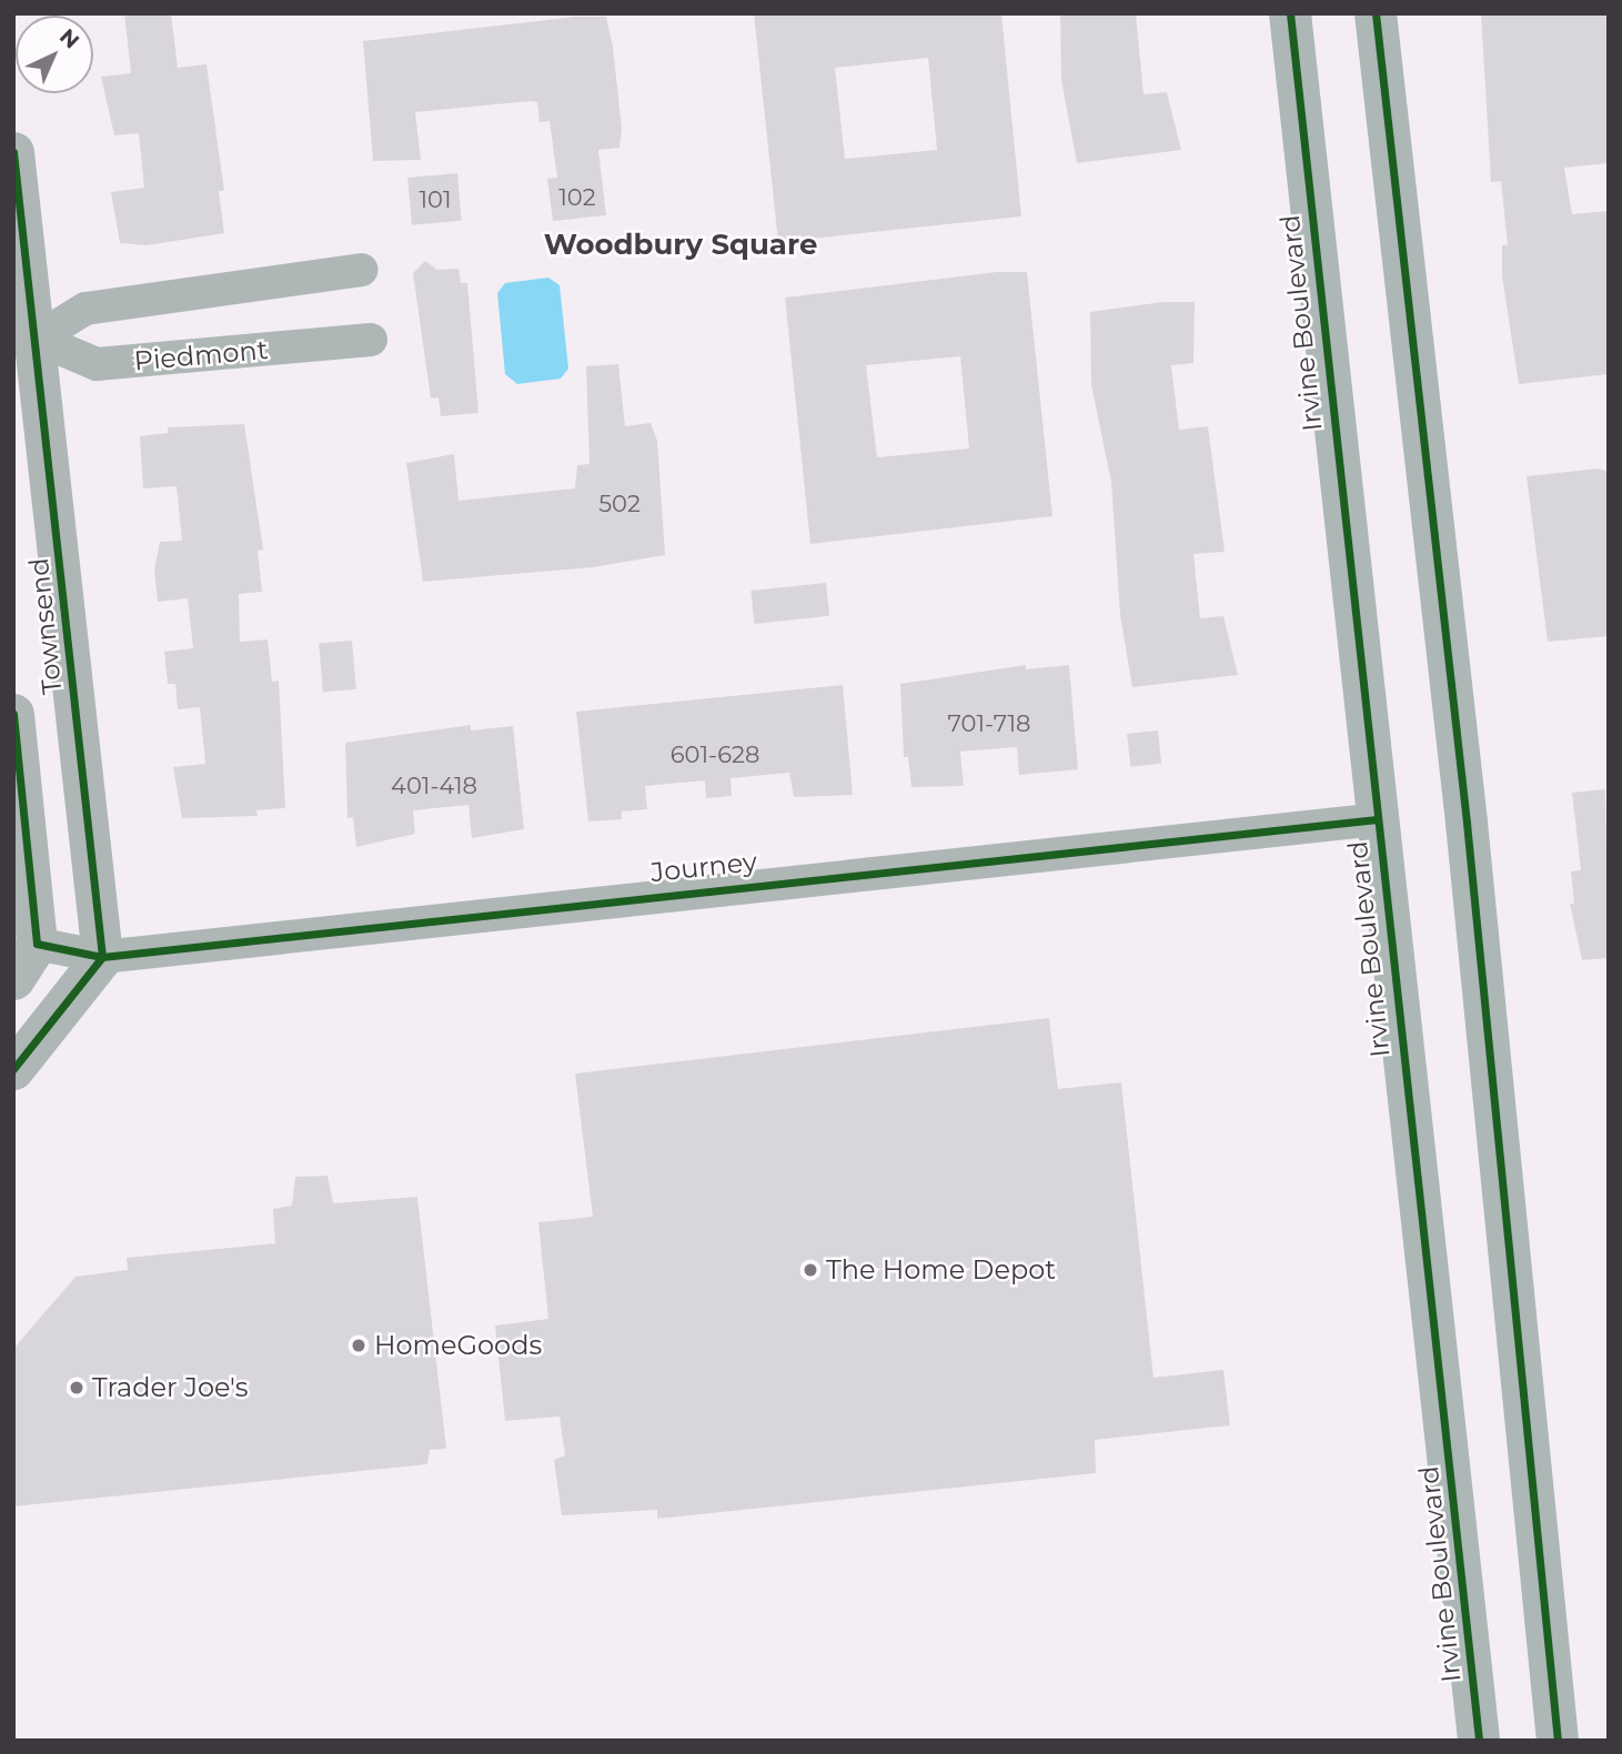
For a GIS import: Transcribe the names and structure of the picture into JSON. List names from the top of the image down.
{
  "streets": {
    "main road": ["Irvine Boulevard"],
    "street": ["Piedmont", "Townsend", "Journey"]
  },
  "crossings": [
    ["Irvine Boulevard", "Journey"],
    ["Piedmont", "Townsend"],
    ["Townsend", "Journey"]
  ],
  "districts": ["Woodbury Square"],
  "places": ["The Home Depot", "HomeGoods", "Trader Joe's"],
  "house_numbers": [
    "102",
    "101",
    "502",
    "701-718",
    "601-628",
    "401-418"
  ],
  "north": "top right"
}
